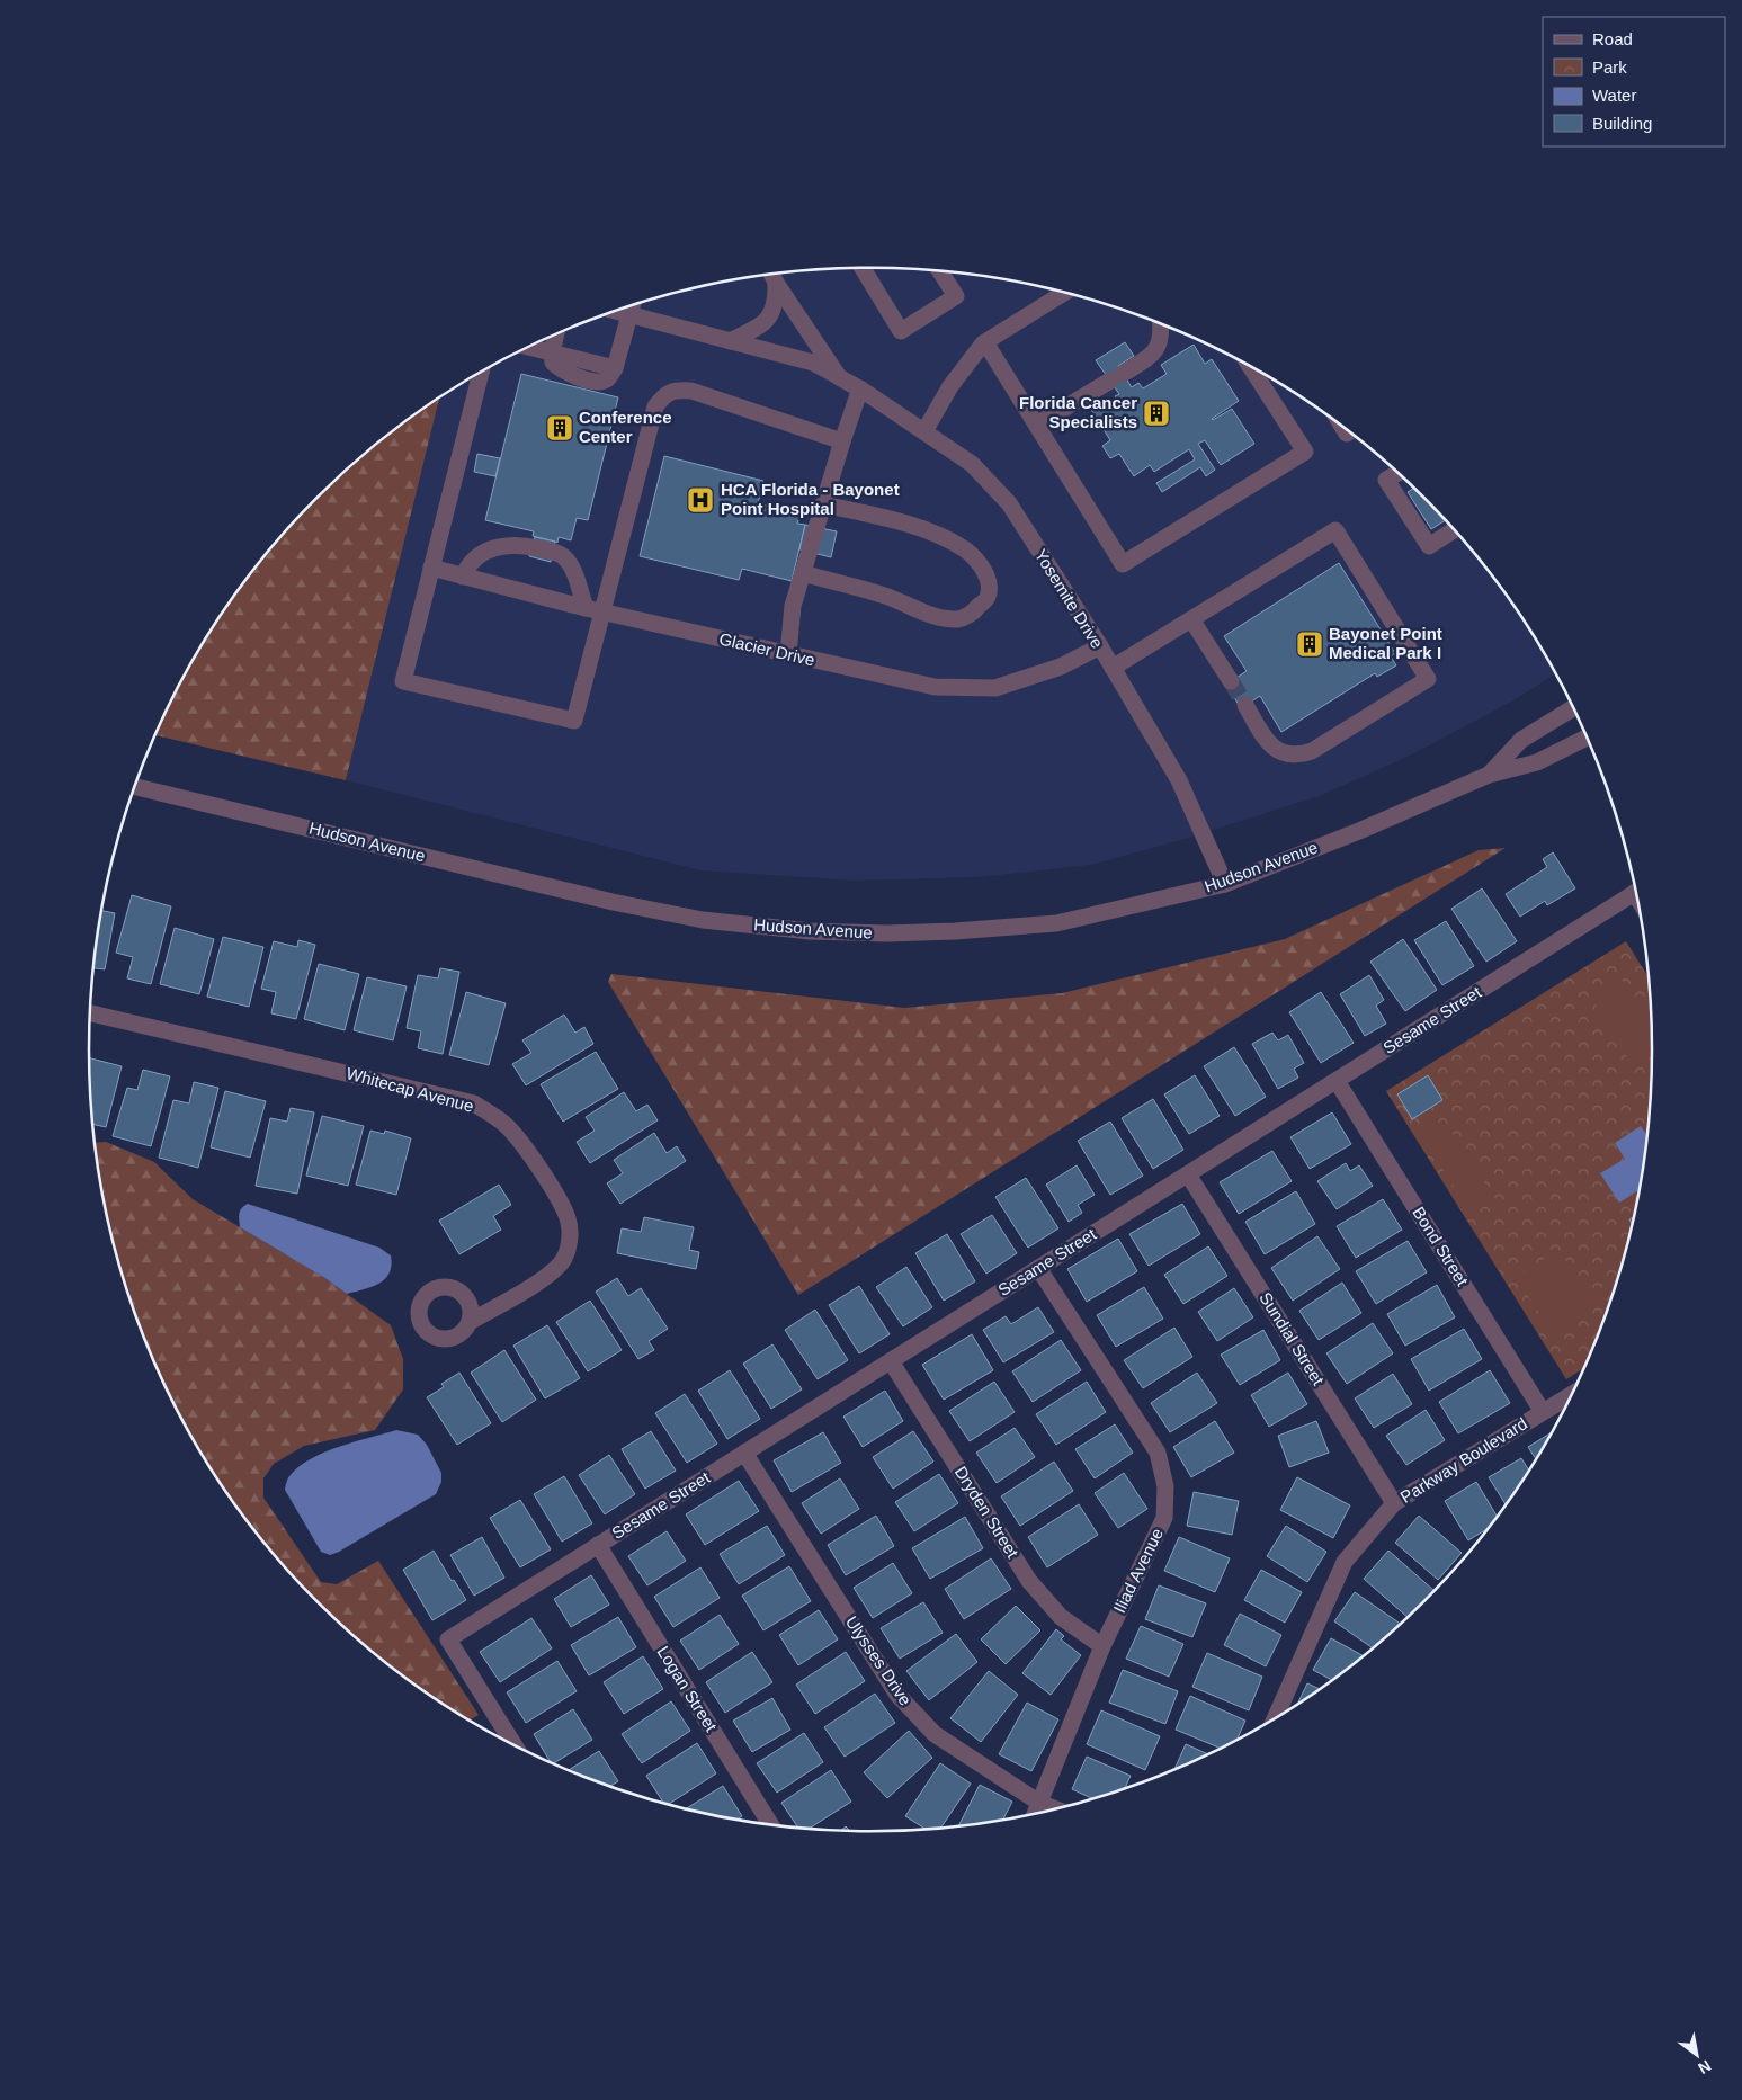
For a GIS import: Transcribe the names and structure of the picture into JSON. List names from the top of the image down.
{
  "streets": {
    "street": [
      "Yosemite Drive",
      "Glacier Drive",
      "Hudson Avenue",
      "Sesame Street",
      "Whitecap Avenue",
      "Bond Street",
      "Sundial Street",
      "Parkway Boulevard",
      "Dryden Street",
      "Iliad Avenue",
      "Ulysses Drive",
      "Logan Street"
    ]
  },
  "crossings": [
    ["Yosemite Drive", "Glacier Drive"],
    ["Yosemite Drive", "Hudson Avenue"],
    ["Sesame Street", "Bond Street"],
    ["Sesame Street", "Sundial Street"],
    ["Sesame Street", "Dryden Street"],
    ["Sesame Street", "Iliad Avenue"],
    ["Sesame Street", "Ulysses Drive"],
    ["Sesame Street", "Logan Street"],
    ["Bond Street", "Parkway Boulevard"],
    ["Sundial Street", "Parkway Boulevard"],
    ["Dryden Street", "Iliad Avenue"],
    ["Iliad Avenue", "Ulysses Drive"]
  ],
  "places": {
    "building": ["Florida Cancer Specialists", "Conference Center", "Bayonet Point Medical Park I"],
    "hospital": ["HCA Florida - Bayonet Point Hospital"]
  },
  "legend": [
    "Road",
    "Park",
    "Water",
    "Building"
  ],
  "north": "bottom right"
}
